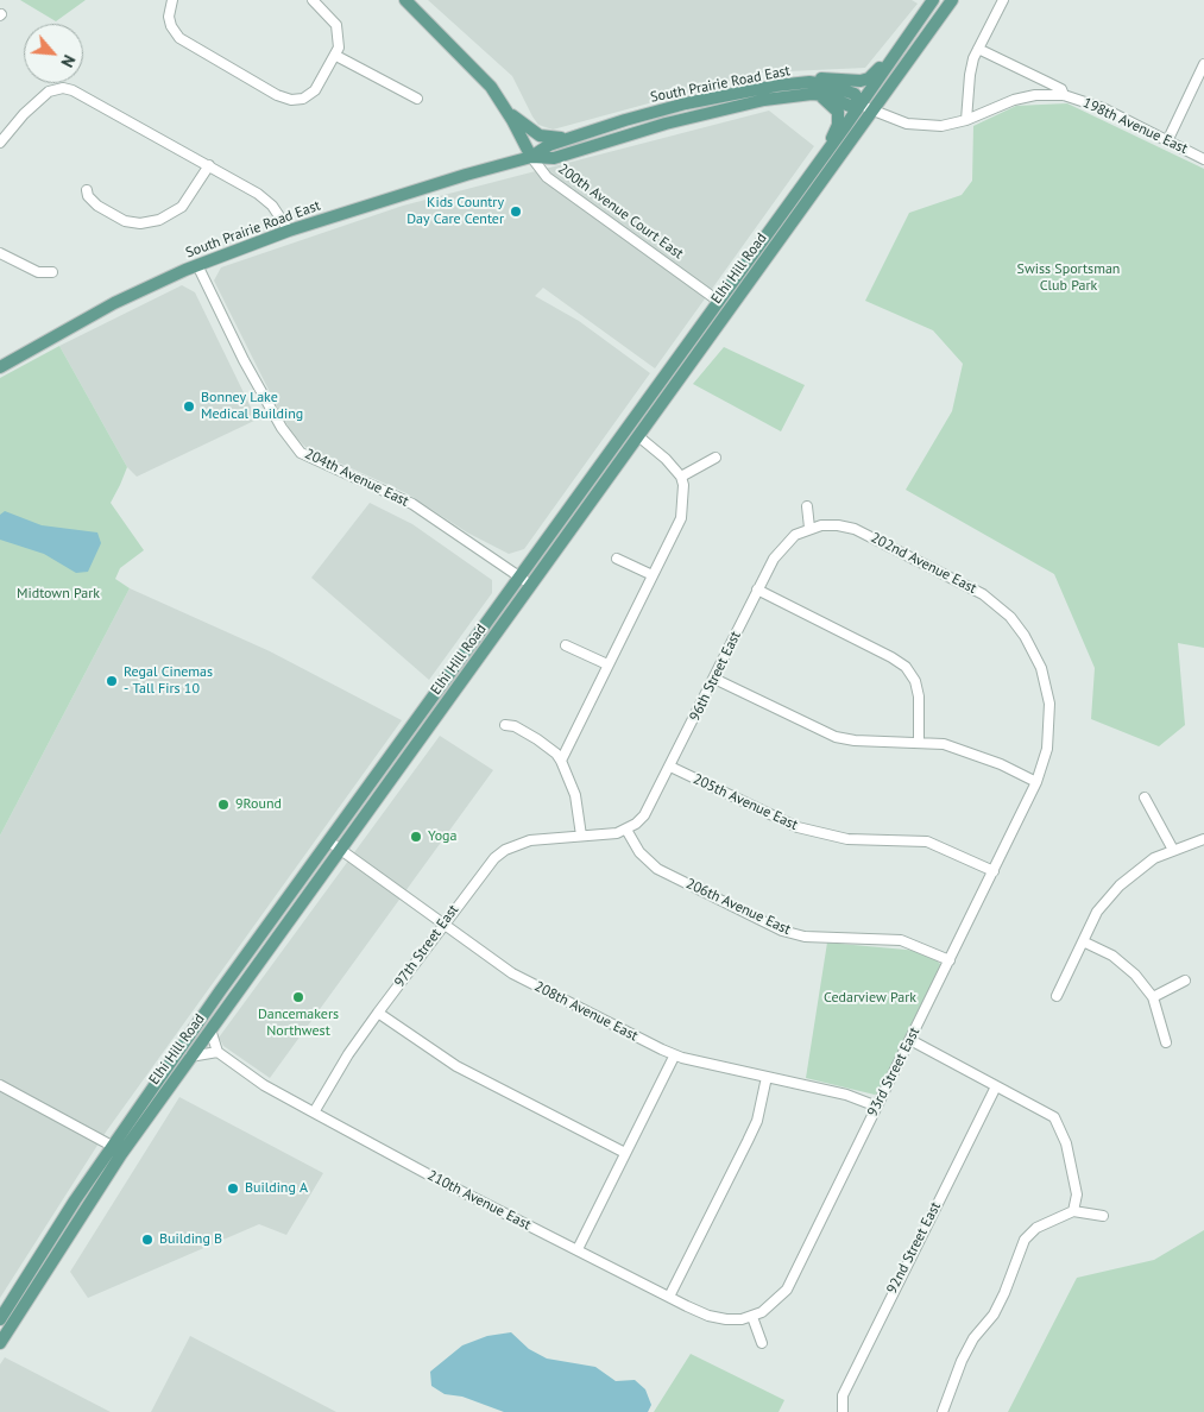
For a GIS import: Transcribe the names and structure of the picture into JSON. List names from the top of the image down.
{
  "streets": {
    "main road": ["South Prairie Road East", "200th Avenue Court East", "Elhi Hill Road"],
    "street": [
      "198th Avenue East",
      "204th Avenue East",
      "202nd Avenue East",
      "96th Street East",
      "205th Avenue East",
      "206th Avenue East",
      "97th Street East",
      "208th Avenue East",
      "93rd Street East",
      "210th Avenue East",
      "92nd Street East"
    ]
  },
  "crossings": [
    ["South Prairie Road East", "198th Avenue East"],
    ["South Prairie Road East", "200th Avenue Court East"],
    ["South Prairie Road East", "Elhi Hill Road"],
    ["South Prairie Road East", "204th Avenue East"],
    ["198th Avenue East", "Elhi Hill Road"],
    ["200th Avenue Court East", "Elhi Hill Road"],
    ["Elhi Hill Road", "204th Avenue East"],
    ["Elhi Hill Road", "208th Avenue East"],
    ["202nd Avenue East", "96th Street East"],
    ["202nd Avenue East", "93rd Street East"],
    ["96th Street East", "205th Avenue East"],
    ["96th Street East", "206th Avenue East"],
    ["205th Avenue East", "93rd Street East"],
    ["206th Avenue East", "93rd Street East"],
    ["97th Street East", "208th Avenue East"],
    ["97th Street East", "210th Avenue East"],
    ["208th Avenue East", "93rd Street East"],
    ["93rd Street East", "210th Avenue East"]
  ],
  "parks": ["Swiss Sportsman Club Park", "Midtown Park", "Cedarview Park"],
  "places": [
    "Kids Country Day Care Center",
    "Bonney Lake Medical Building",
    "Regal Cinemas - Tall Firs 10",
    "9Round",
    "Yoga",
    "Dancemakers Northwest",
    "Building A",
    "Building B"
  ],
  "north": "bottom right"
}
